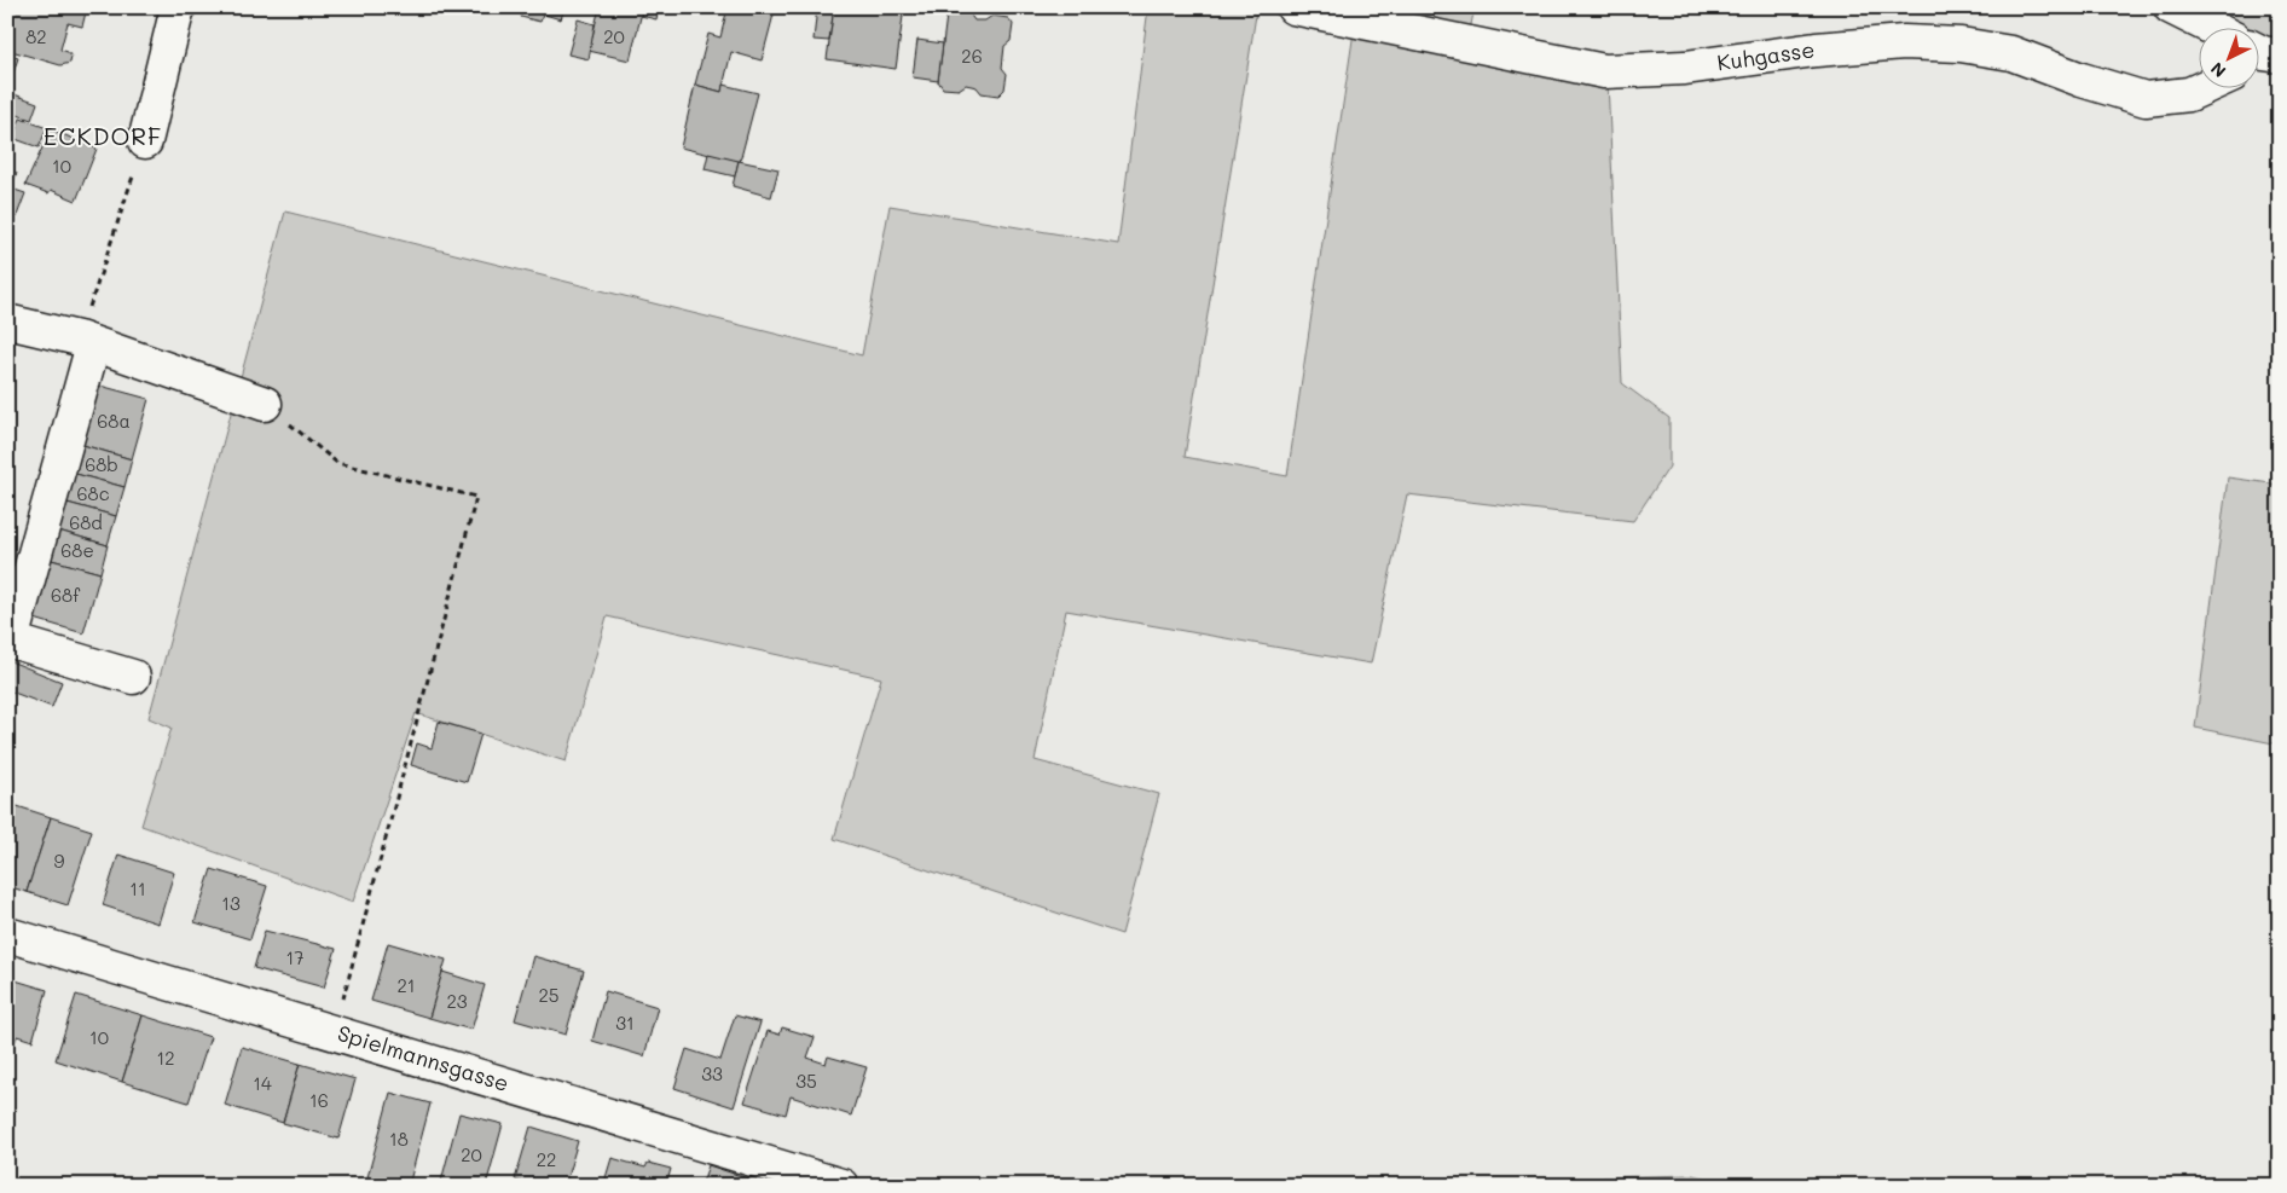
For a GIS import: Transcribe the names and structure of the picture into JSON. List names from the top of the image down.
{
  "streets": {
    "street": ["Kuhgasse", "Spielmannsgasse"]
  },
  "districts": ["ECKDORF"],
  "house_numbers": [
    "82",
    "20",
    "26",
    "10",
    "68a",
    "68b",
    "68c",
    "68d",
    "68e",
    "68f",
    "9",
    "11",
    "13",
    "17",
    "21",
    "25",
    "23",
    "31",
    "10",
    "12",
    "33",
    "35",
    "14",
    "16",
    "18",
    "20",
    "22"
  ],
  "north": "bottom left"
}
